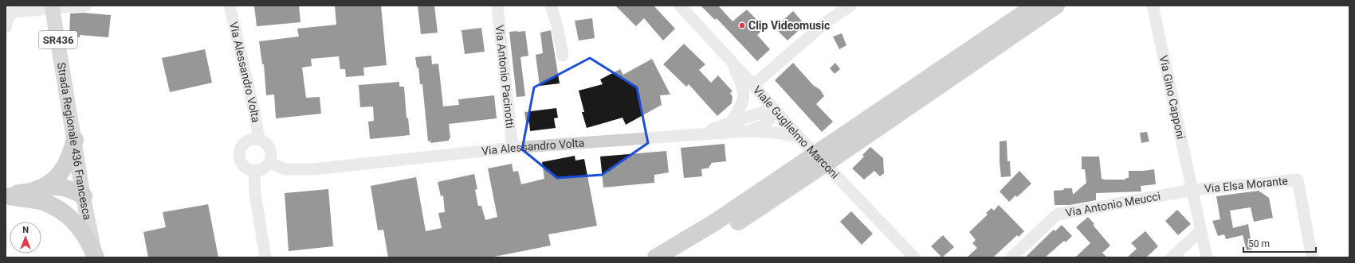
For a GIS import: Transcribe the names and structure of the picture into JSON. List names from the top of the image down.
{
  "streets": {
    "main road": ["SR436", "Strada Regionale 436 Francesca"],
    "street": [
      "Via Alessandro Volta",
      "Via Antonio Pacinotti",
      "Via Gino Capponi",
      "Viale Guglielmo Marconi",
      "Via Elsa Morante",
      "Via Antonio Meucci"
    ]
  },
  "crossings": [
    ["Via Alessandro Volta", "Via Antonio Pacinotti"],
    ["Via Alessandro Volta", "Viale Guglielmo Marconi"],
    ["Via Gino Capponi", "Via Elsa Morante"],
    ["Via Gino Capponi", "Via Antonio Meucci"],
    ["Via Elsa Morante", "Via Antonio Meucci"]
  ],
  "places": ["Clip Videomusic"],
  "scale_bar": "50 m",
  "north": "top"
}
